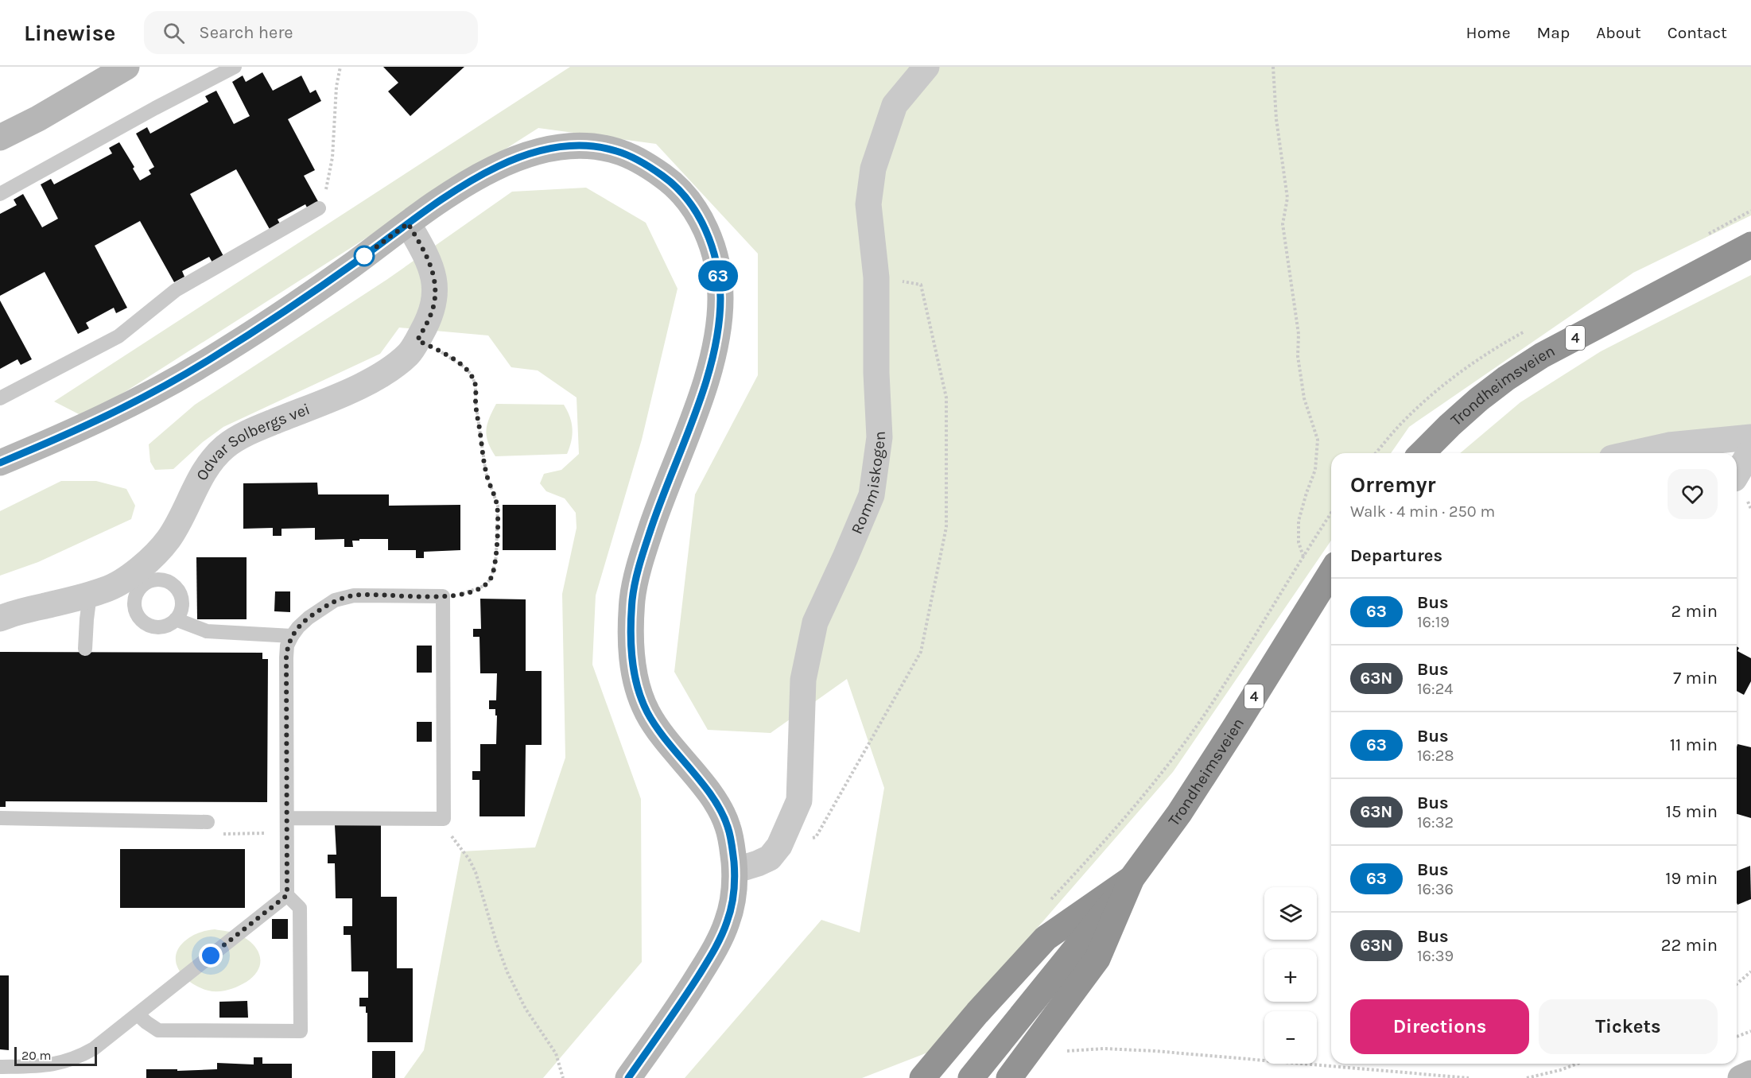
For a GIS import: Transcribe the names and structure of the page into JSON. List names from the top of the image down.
{
  "streets": {
    "highway": ["4", "Trondheimsveien"],
    "street": ["Odvar Solbergs vei", "Rommiskogen"]
  },
  "lines": ["bus line 63"],
  "scale_bar": "20 m",
  "page": {
    "header": "Linewise",
    "search": "Search here",
    "nav": [
      "Home",
      "Map",
      "About",
      "Contact"
    ],
    "on_map": "63",
    "heading": [
      ["Orremyr", "Walk · 4 min · 250 m"],
      "Departures"
    ],
    "list": [
      {
        "mark": "63",
        "name": "Bus",
        "note": "16:19",
        "value": "2 min"
      },
      {
        "mark": "63N",
        "name": "Bus",
        "note": "16:24",
        "value": "7 min"
      },
      {
        "mark": "63",
        "name": "Bus",
        "note": "16:28",
        "value": "11 min"
      },
      {
        "mark": "63N",
        "name": "Bus",
        "note": "16:32",
        "value": "15 min"
      },
      {
        "mark": "63",
        "name": "Bus",
        "note": "16:36",
        "value": "19 min"
      },
      {
        "mark": "63N",
        "name": "Bus",
        "note": "16:39",
        "value": "22 min"
      }
    ],
    "map_buttons": ["+", "−"],
    "buttons": ["Directions", "Tickets"],
    "scale": "20 m"
  }
}
